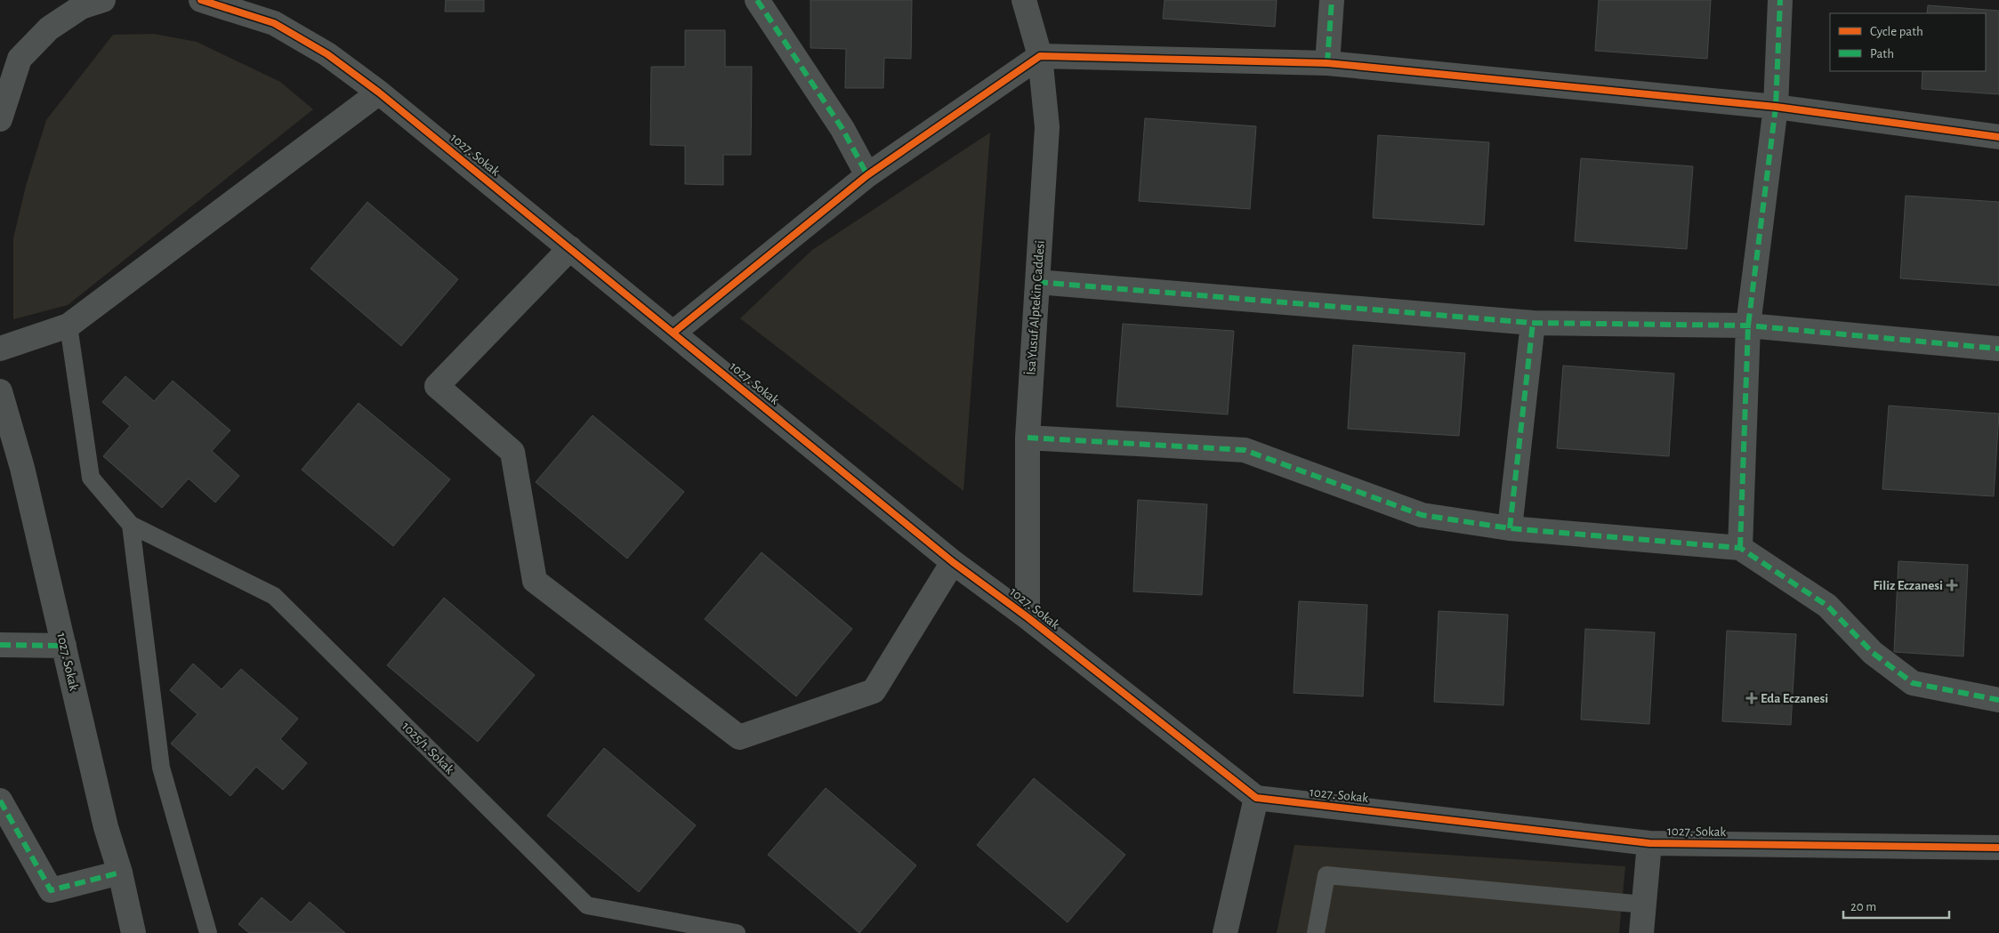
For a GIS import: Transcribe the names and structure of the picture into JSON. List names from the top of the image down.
{
  "streets": {
    "street": ["1027. Sokak", "İsa Yusuf Alptekin Caddesi"],
    "lane": ["1025/1. Sokak"]
  },
  "crossings": [
    ["1027. Sokak", "İsa Yusuf Alptekin Caddesi"]
  ],
  "places": {
    "health": ["Filiz Eczanesi", "Eda Eczanesi"]
  },
  "legend": ["Cycle path", "Path"],
  "scale_bar": "20 m"
}
